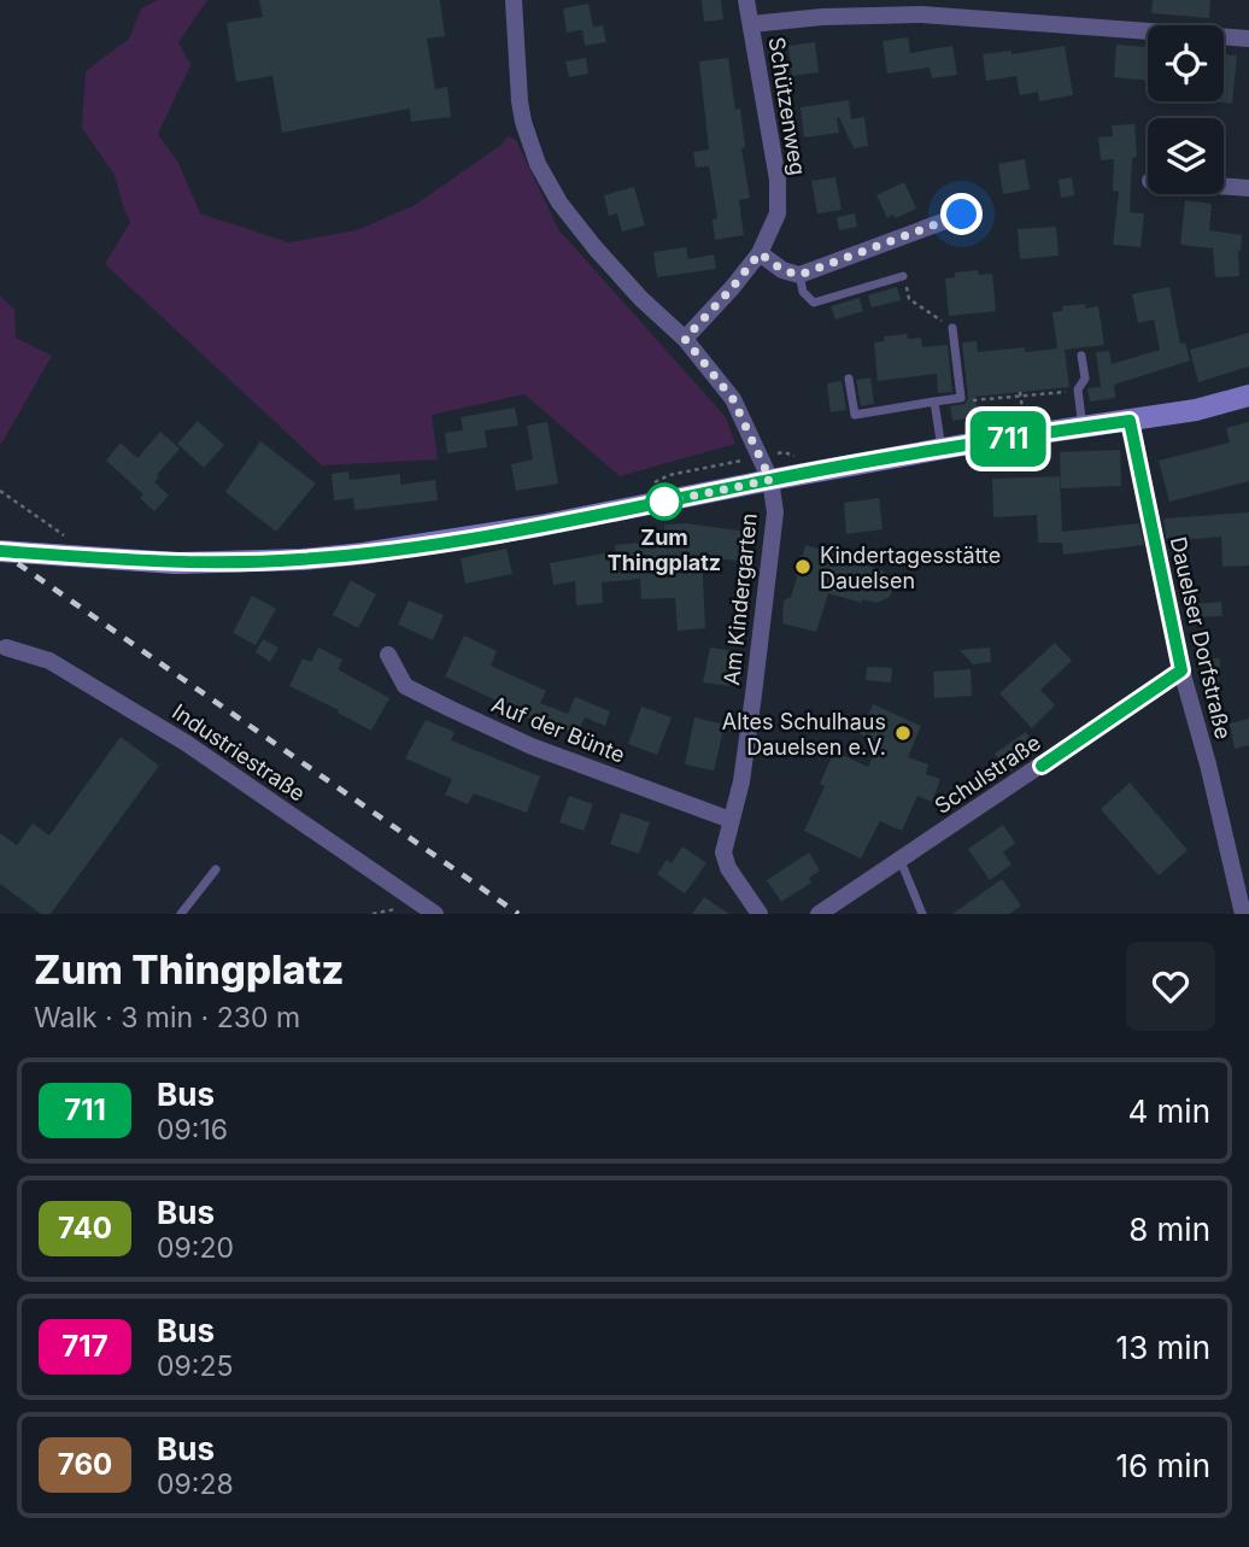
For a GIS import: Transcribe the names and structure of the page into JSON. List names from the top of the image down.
{
  "streets": {
    "street": [
      "Schützenweg",
      "Am Kindergarten",
      "Dauelser Dorfstraße",
      "Auf der Bünte",
      "Industriestraße",
      "Schulstraße"
    ]
  },
  "crossings": [
    ["Am Kindergarten", "Auf der Bünte"],
    ["Dauelser Dorfstraße", "Schulstraße"]
  ],
  "places": ["Zum Thingplatz", "Kindertagesstätte Dauelsen", "Altes Schulhaus Dauelsen e.V."],
  "lines": ["bus line 711"],
  "page": {
    "on_map": "711",
    "heading": ["Zum Thingplatz", "Walk · 3 min · 230 m"],
    "list": [
      {
        "mark": "711",
        "name": "Bus",
        "note": "09:16",
        "value": "4 min"
      },
      {
        "mark": "740",
        "name": "Bus",
        "note": "09:20",
        "value": "8 min"
      },
      {
        "mark": "717",
        "name": "Bus",
        "note": "09:25",
        "value": "13 min"
      },
      {
        "mark": "760",
        "name": "Bus",
        "note": "09:28",
        "value": "16 min"
      }
    ]
  }
}
